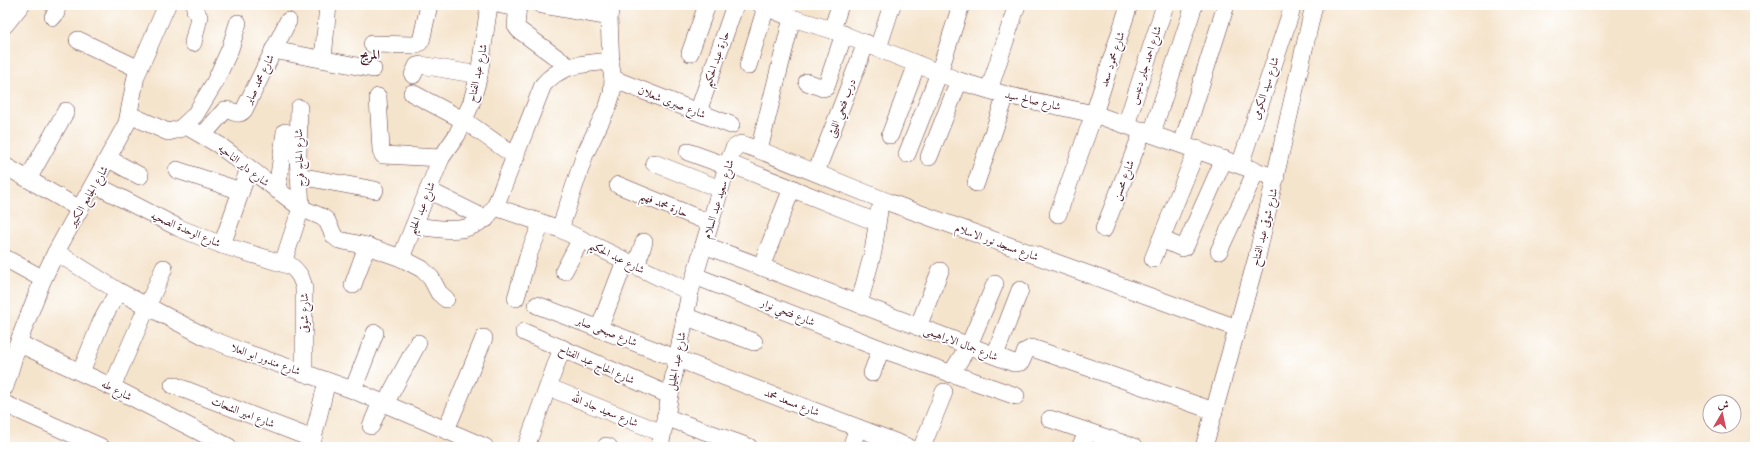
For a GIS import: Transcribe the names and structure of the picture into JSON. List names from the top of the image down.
{
  "streets": {
    "street": [
      "حارة عبد الحكيم",
      "شارع محمود سعد",
      "شارع احمد جابر دعبس",
      "شارع عبد الفتاح",
      "شارع محمد صابر",
      "شارع سيد الكومى",
      "شارع صالح سيد",
      "شارع صبرى شعلان",
      "درب فتحي الليثى",
      "شارع الحاج فرج",
      "شارع داير الناحيه",
      "شارع محسن",
      "شارع الجامع الكبير",
      "شارع سعيد عبد السلام",
      "حارة محمد فهيم",
      "شارع عبد الحليم",
      "شارع شوقى عبد الفتاح",
      "شارع الوحدة الصحيه",
      "شارع مسجد نور الاسلام",
      "شارع عبد الحكيم",
      "شارع فتحي نوار",
      "شارع شوقى",
      "شارع صبحى صابر",
      "شارع جمال الابراهيمى",
      "شارع مندور ابو العلا",
      "شارع عبد الجليل",
      "شارع الحاج عبد الفتاح",
      "شارع طه",
      "شارع مسعد محمد",
      "شارع سعيد جاد الله",
      "شارع امير الشحات"
    ]
  },
  "crossings": [
    ["حارة عبد الحكيم", "شارع صبرى شعلان"],
    ["شارع محمود سعد", "شارع صالح سيد"],
    ["شارع احمد جابر دعبس", "شارع صالح سيد"],
    ["شارع عبد الفتاح", "شارع عبد الحليم"],
    ["شارع محمد صابر", "شارع داير الناحيه"],
    ["شارع سيد الكومى", "شارع صالح سيد"],
    ["شارع صالح سيد", "درب فتحي الليثى"],
    ["شارع صالح سيد", "شارع محسن"],
    ["شارع صالح سيد", "شارع شوقى عبد الفتاح"],
    ["درب فتحي الليثى", "شارع مسجد نور الاسلام"],
    ["شارع الحاج فرج", "شارع داير الناحيه"],
    ["شارع داير الناحيه", "شارع عبد الحليم"],
    ["شارع الجامع الكبير", "شارع الوحدة الصحيه"],
    ["شارع الجامع الكبير", "شارع مندور ابو العلا"],
    ["شارع الجامع الكبير", "شارع طه"],
    ["شارع سعيد عبد السلام", "حارة محمد فهيم"],
    ["شارع سعيد عبد السلام", "شارع مسجد نور الاسلام"],
    ["شارع سعيد عبد السلام", "شارع عبد الحكيم"],
    ["شارع سعيد عبد السلام", "شارع فتحي نوار"],
    ["شارع سعيد عبد السلام", "شارع جمال الابراهيمى"],
    ["شارع سعيد عبد السلام", "شارع عبد الجليل"],
    ["شارع عبد الحليم", "شارع عبد الحكيم"],
    ["شارع شوقى عبد الفتاح", "شارع مسجد نور الاسلام"],
    ["شارع شوقى عبد الفتاح", "شارع جمال الابراهيمى"],
    ["شارع الوحدة الصحيه", "شارع شوقى"],
    ["شارع عبد الحكيم", "شارع فتحي نوار"],
    ["شارع عبد الحكيم", "شارع عبد الجليل"],
    ["شارع فتحي نوار", "شارع عبد الجليل"],
    ["شارع شوقى", "شارع مندور ابو العلا"],
    ["شارع صبحى صابر", "شارع عبد الجليل"],
    ["شارع صبحى صابر", "شارع مسعد محمد"],
    ["شارع عبد الجليل", "شارع الحاج عبد الفتاح"],
    ["شارع عبد الجليل", "شارع مسعد محمد"],
    ["شارع عبد الجليل", "شارع سعيد جاد الله"]
  ],
  "districts": ["المريج"],
  "north": "top"
}
